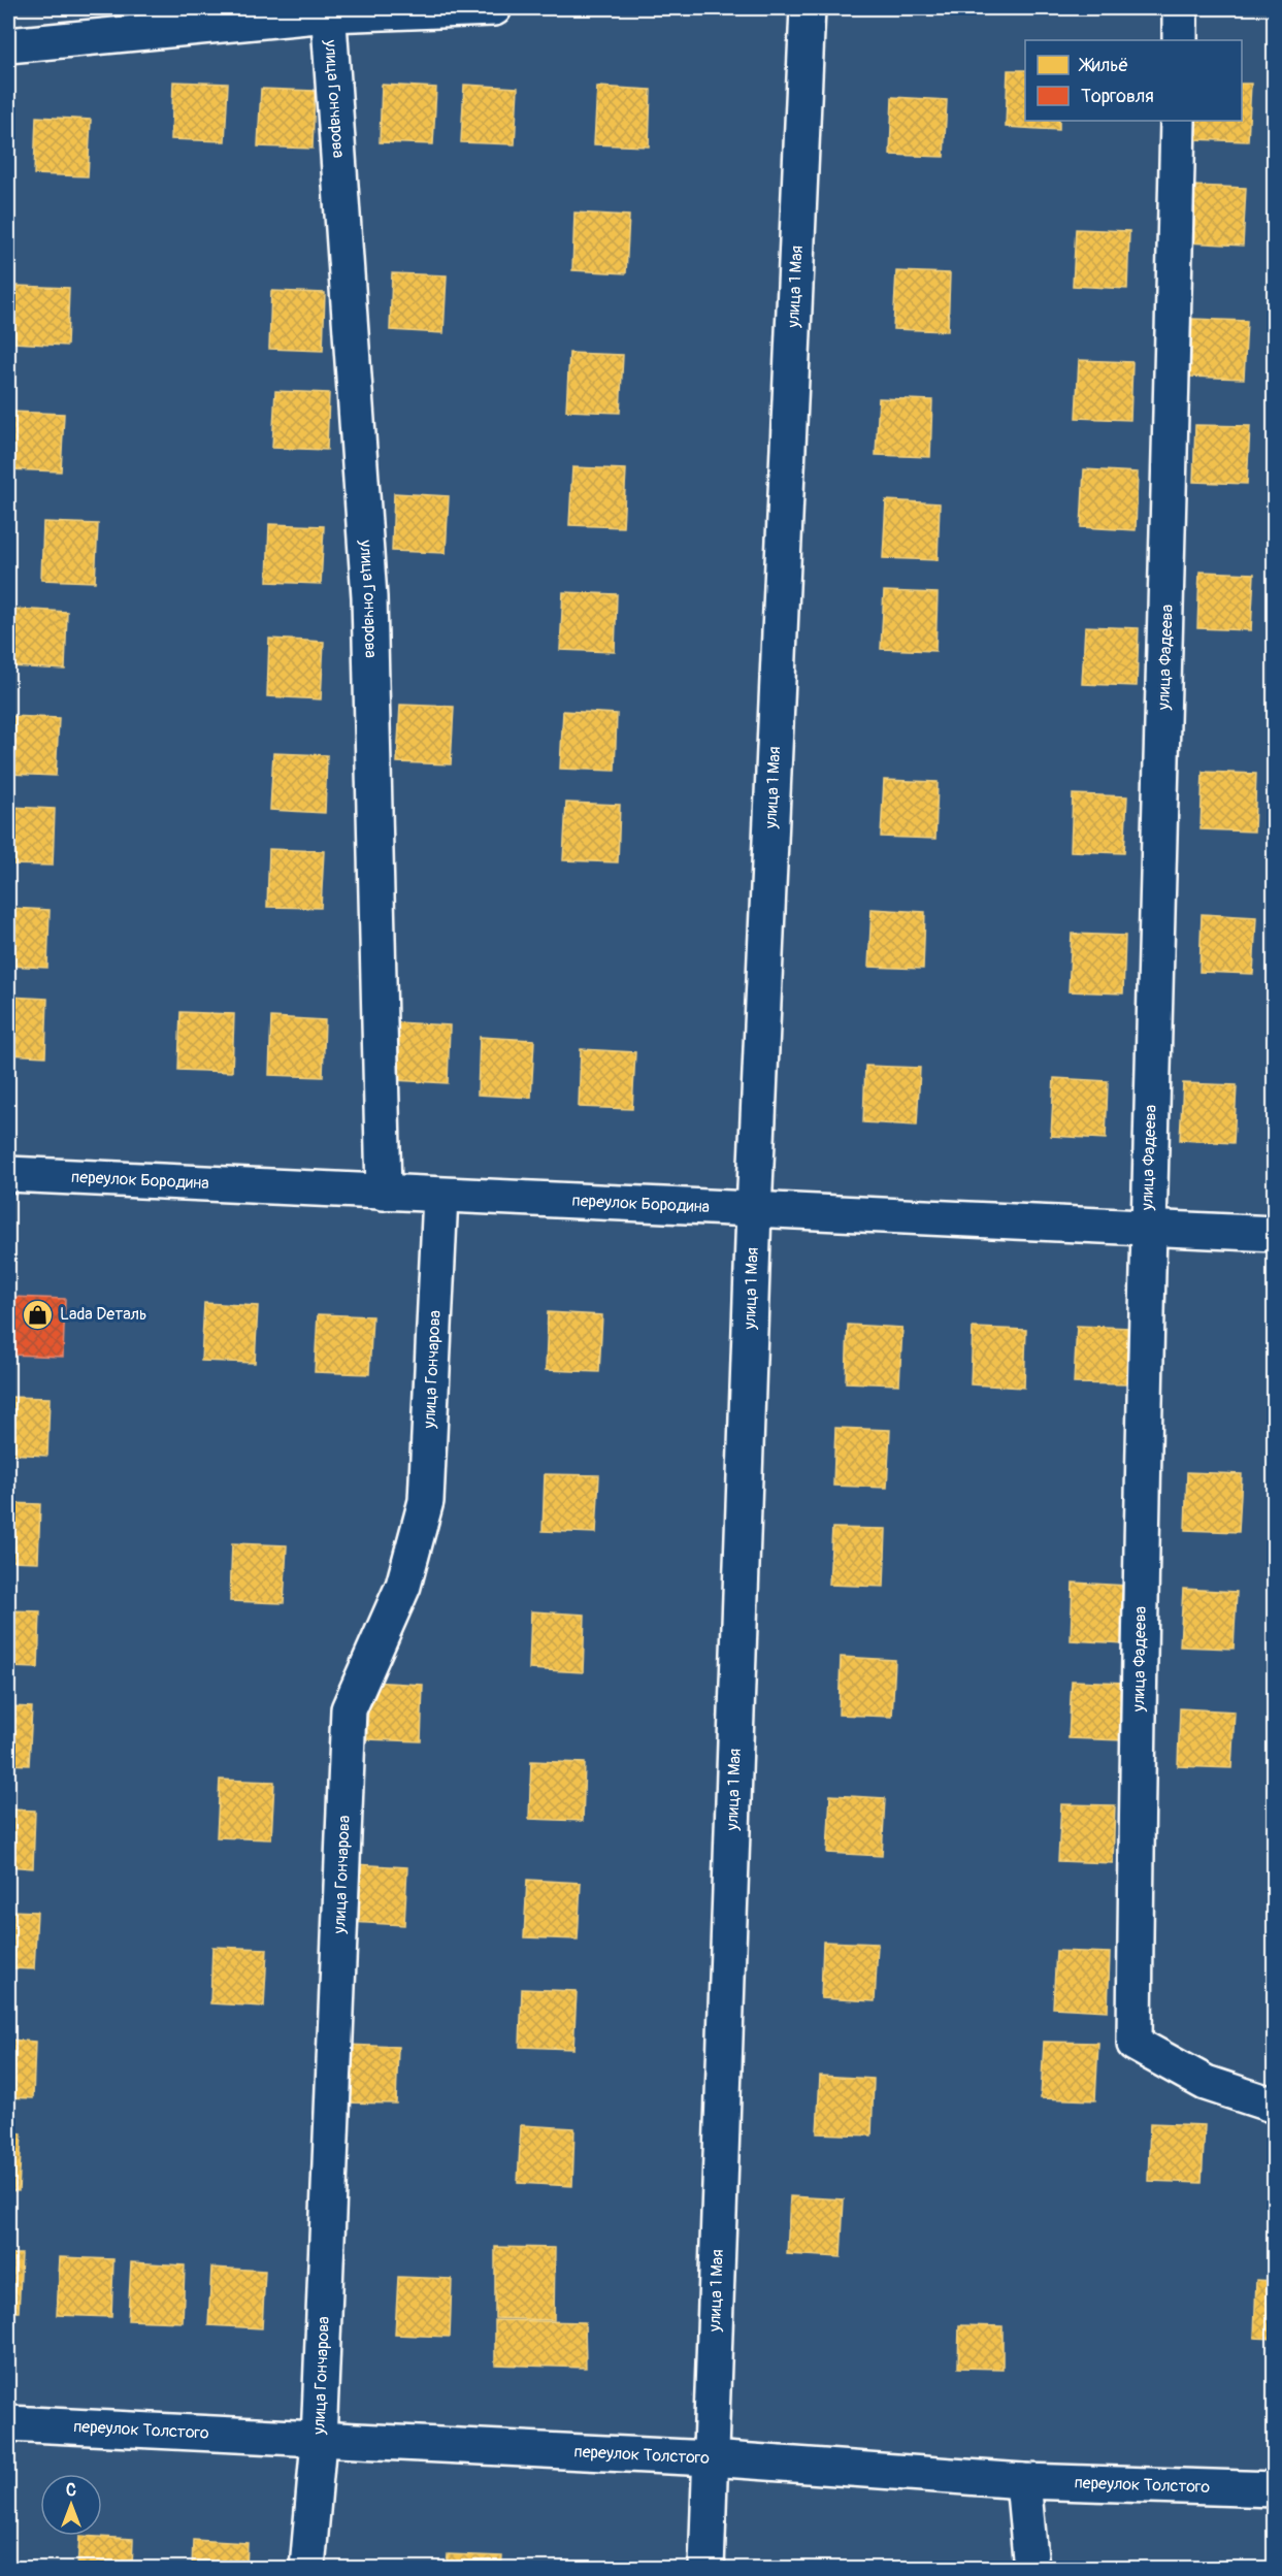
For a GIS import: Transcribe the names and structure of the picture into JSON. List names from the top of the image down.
{
  "streets": {
    "street": [
      "улица Гончарова",
      "улица 1 Мая",
      "улица Фадеева",
      "переулок Бородина",
      "переулок Толстого"
    ]
  },
  "crossings": [
    ["улица Гончарова", "переулок Бородина"],
    ["улица Гончарова", "переулок Толстого"],
    ["улица 1 Мая", "переулок Бородина"],
    ["улица 1 Мая", "переулок Толстого"],
    ["улица Фадеева", "переулок Бородина"]
  ],
  "places": {
    "shop": ["Lada Dеталь"]
  },
  "legend": ["Жильё", "Торговля"],
  "north": "top"
}
